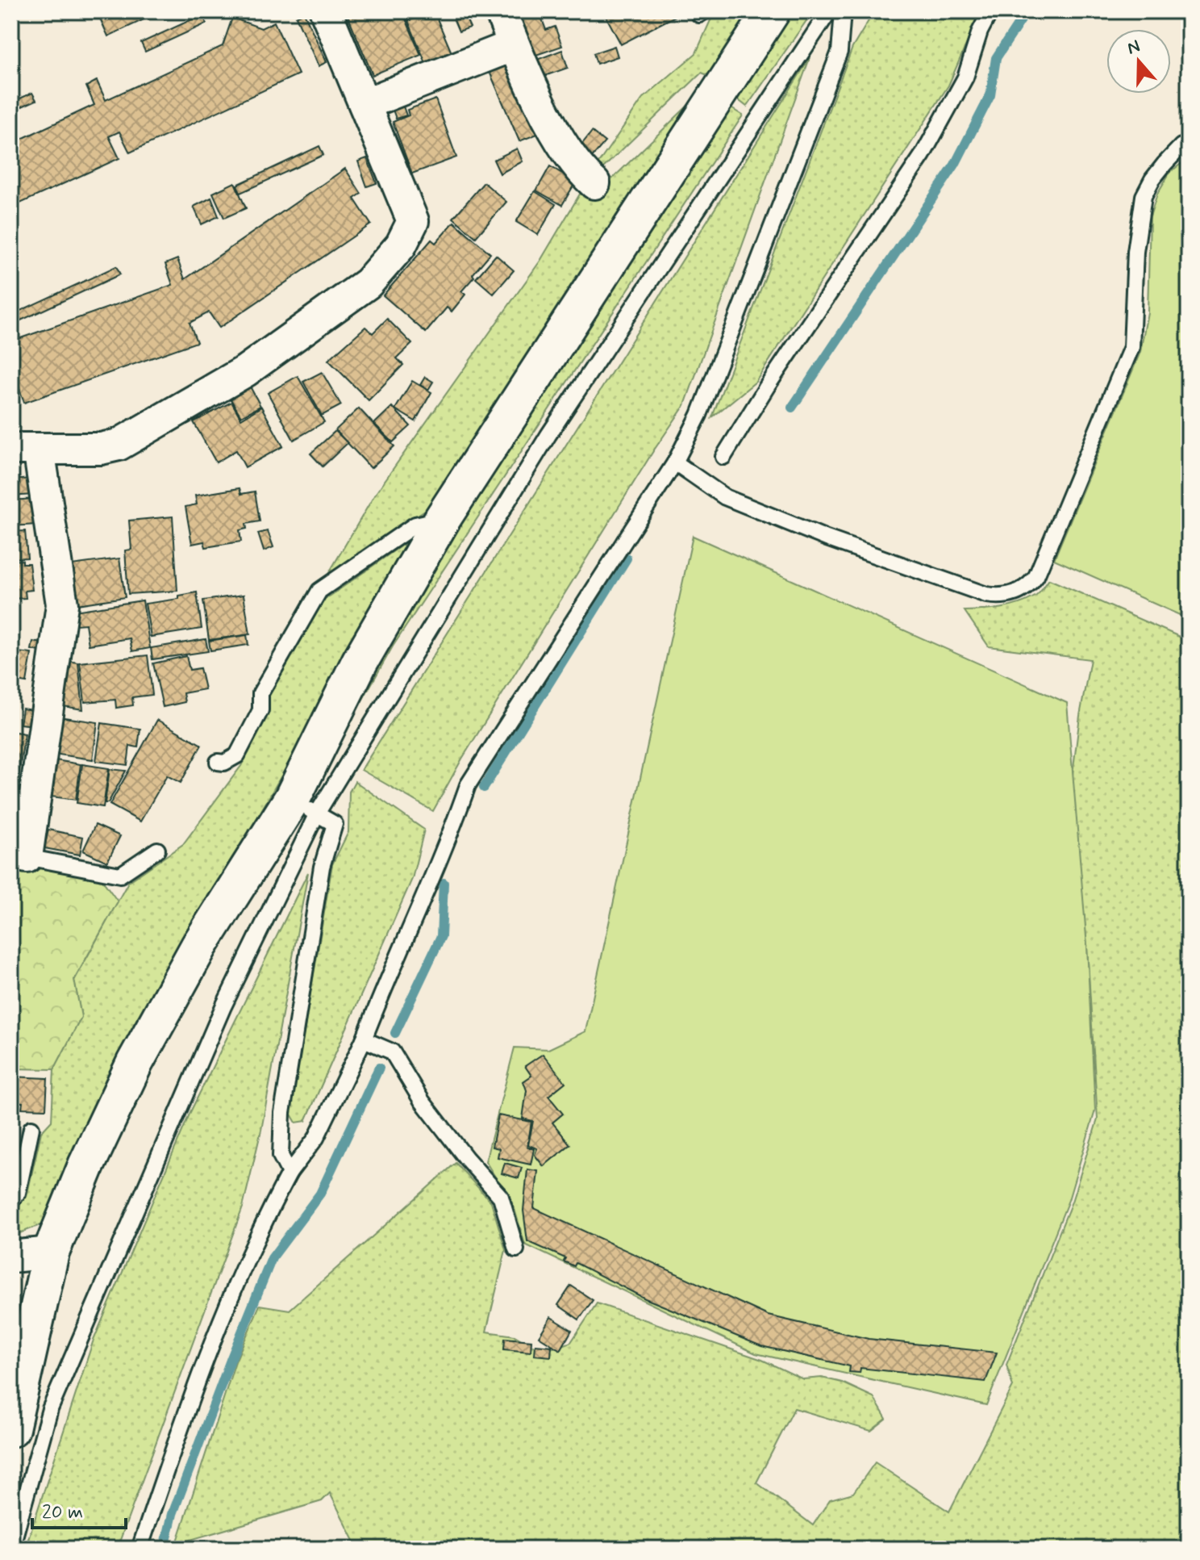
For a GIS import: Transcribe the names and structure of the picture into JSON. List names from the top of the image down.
{
  "scale_bar": "20 m",
  "north": "top"
}
